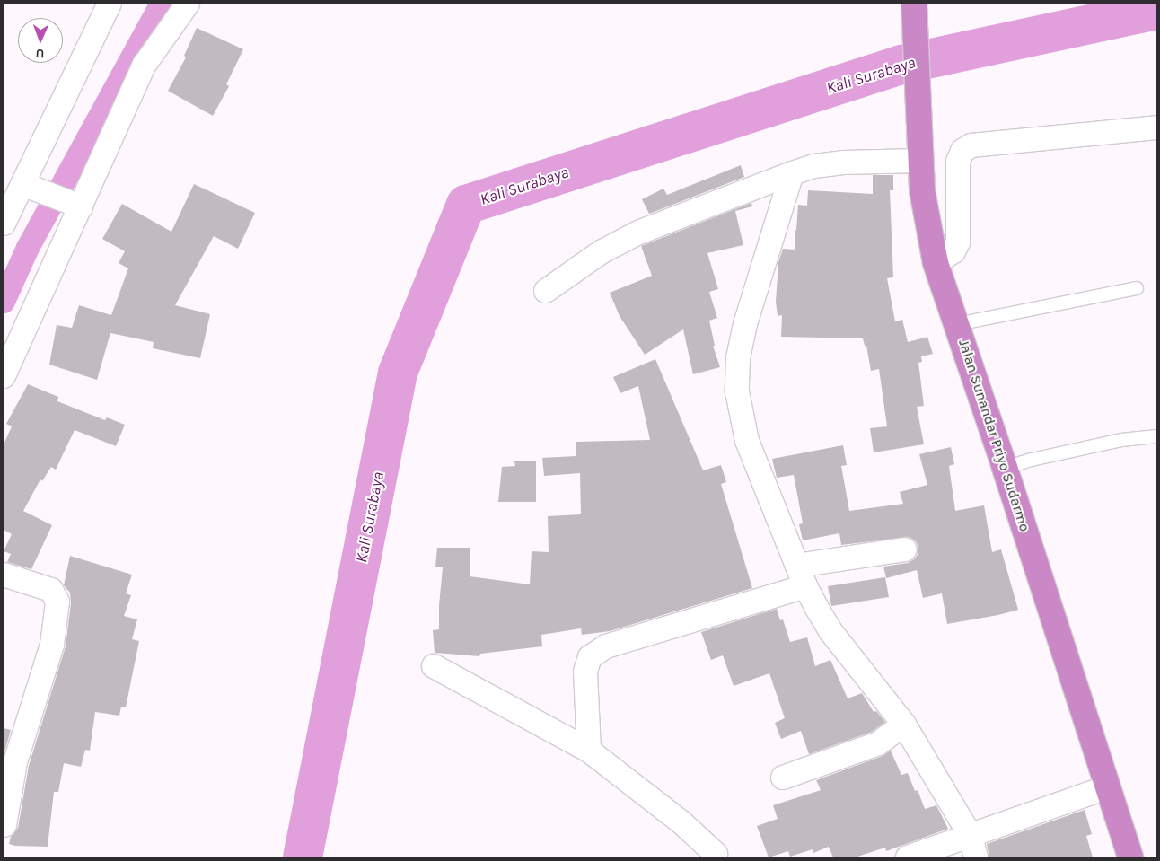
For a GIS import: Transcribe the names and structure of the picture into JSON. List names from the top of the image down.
{
  "streets": {
    "highway": ["Jalan Sunandar Priyo Sudarmo"]
  },
  "water": ["Kali Surabaya"],
  "north": "bottom"
}
